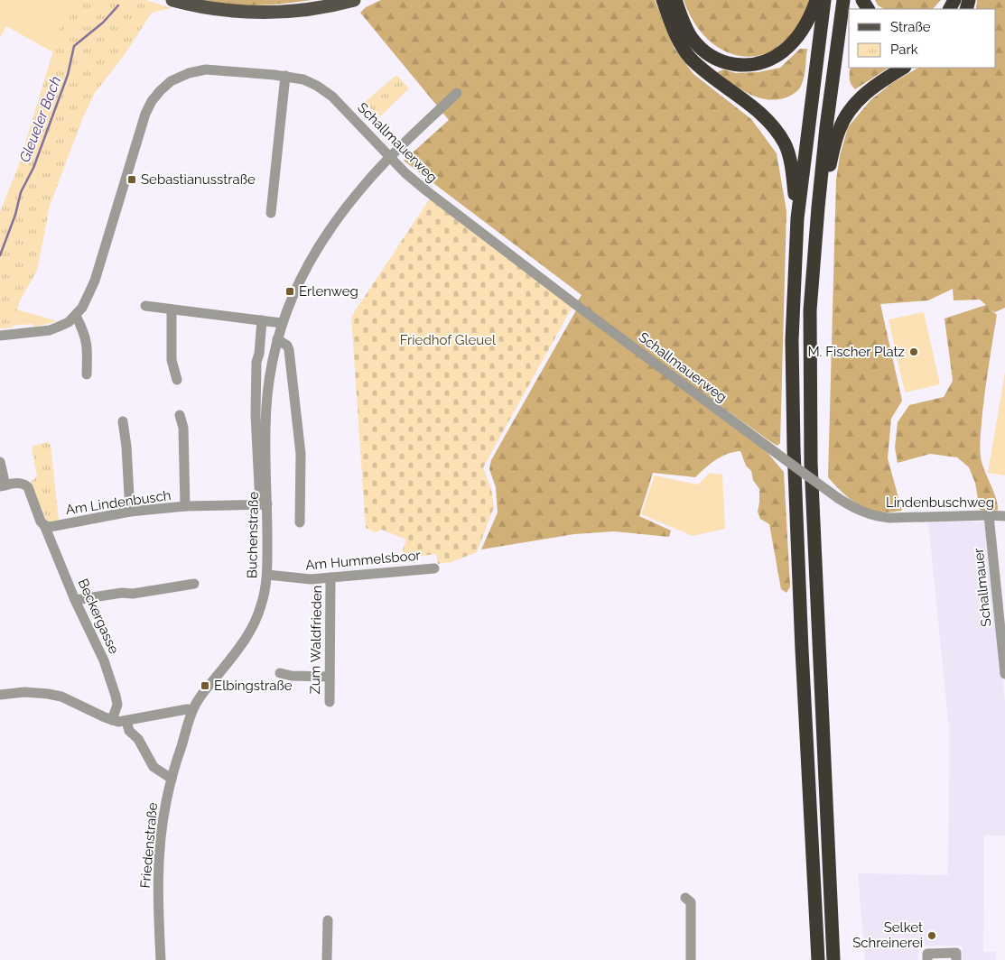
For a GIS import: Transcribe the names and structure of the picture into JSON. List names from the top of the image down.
{
  "streets": {
    "street": [
      "Schallmauerweg",
      "Am Lindenbusch",
      "Lindenbuschweg",
      "Buchenstraße",
      "Am Hummelsboor",
      "Schallmauer",
      "Beckergasse",
      "Zum Waldfrieden",
      "Friedenstraße"
    ]
  },
  "crossings": [
    ["Schallmauerweg", "Lindenbuschweg"],
    ["Schallmauerweg", "Buchenstraße"],
    ["Am Lindenbusch", "Buchenstraße"],
    ["Am Lindenbusch", "Beckergasse"],
    ["Lindenbuschweg", "Schallmauer"],
    ["Buchenstraße", "Am Hummelsboor"],
    ["Buchenstraße", "Friedenstraße"],
    ["Am Hummelsboor", "Zum Waldfrieden"]
  ],
  "water": ["Gleueler Bach"],
  "parks": ["Friedhof Gleuel"],
  "places": {
    "transit": ["Sebastianusstraße", "Erlenweg", "Elbingstraße"],
    "other": ["M. Fischer Platz", "Selket Schreinerei"]
  },
  "legend": ["Straße", "Park"]
}
